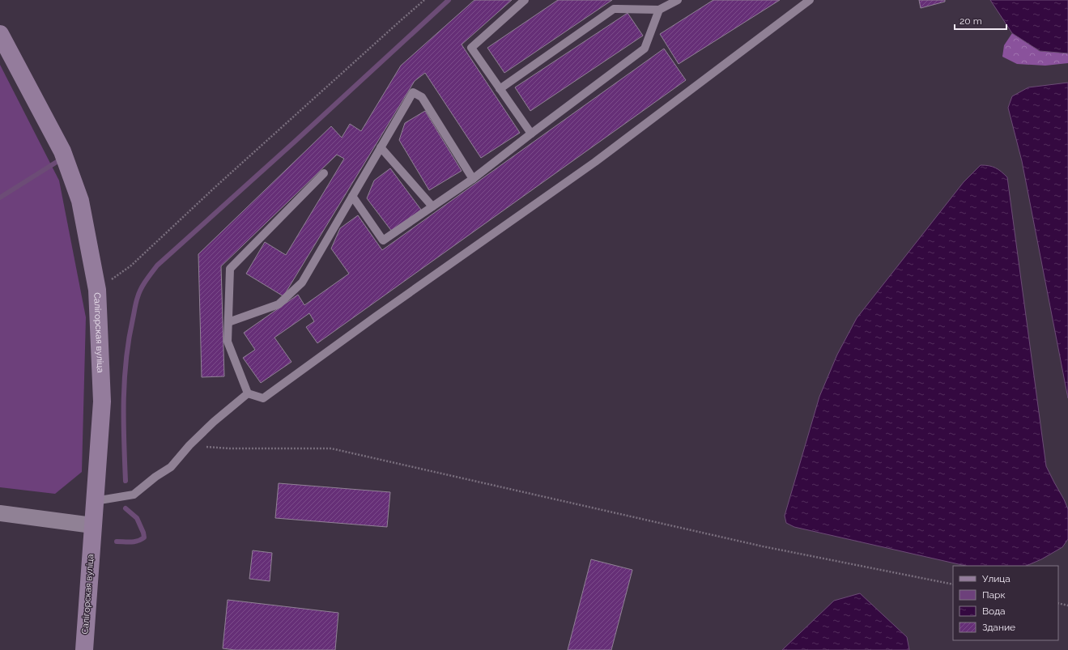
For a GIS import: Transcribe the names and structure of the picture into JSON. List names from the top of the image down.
{
  "streets": {
    "main road": ["Салігорская вуліца"]
  },
  "legend": [
    "Улица",
    "Парк",
    "Вода",
    "Здание"
  ],
  "scale_bar": "20 m"
}
